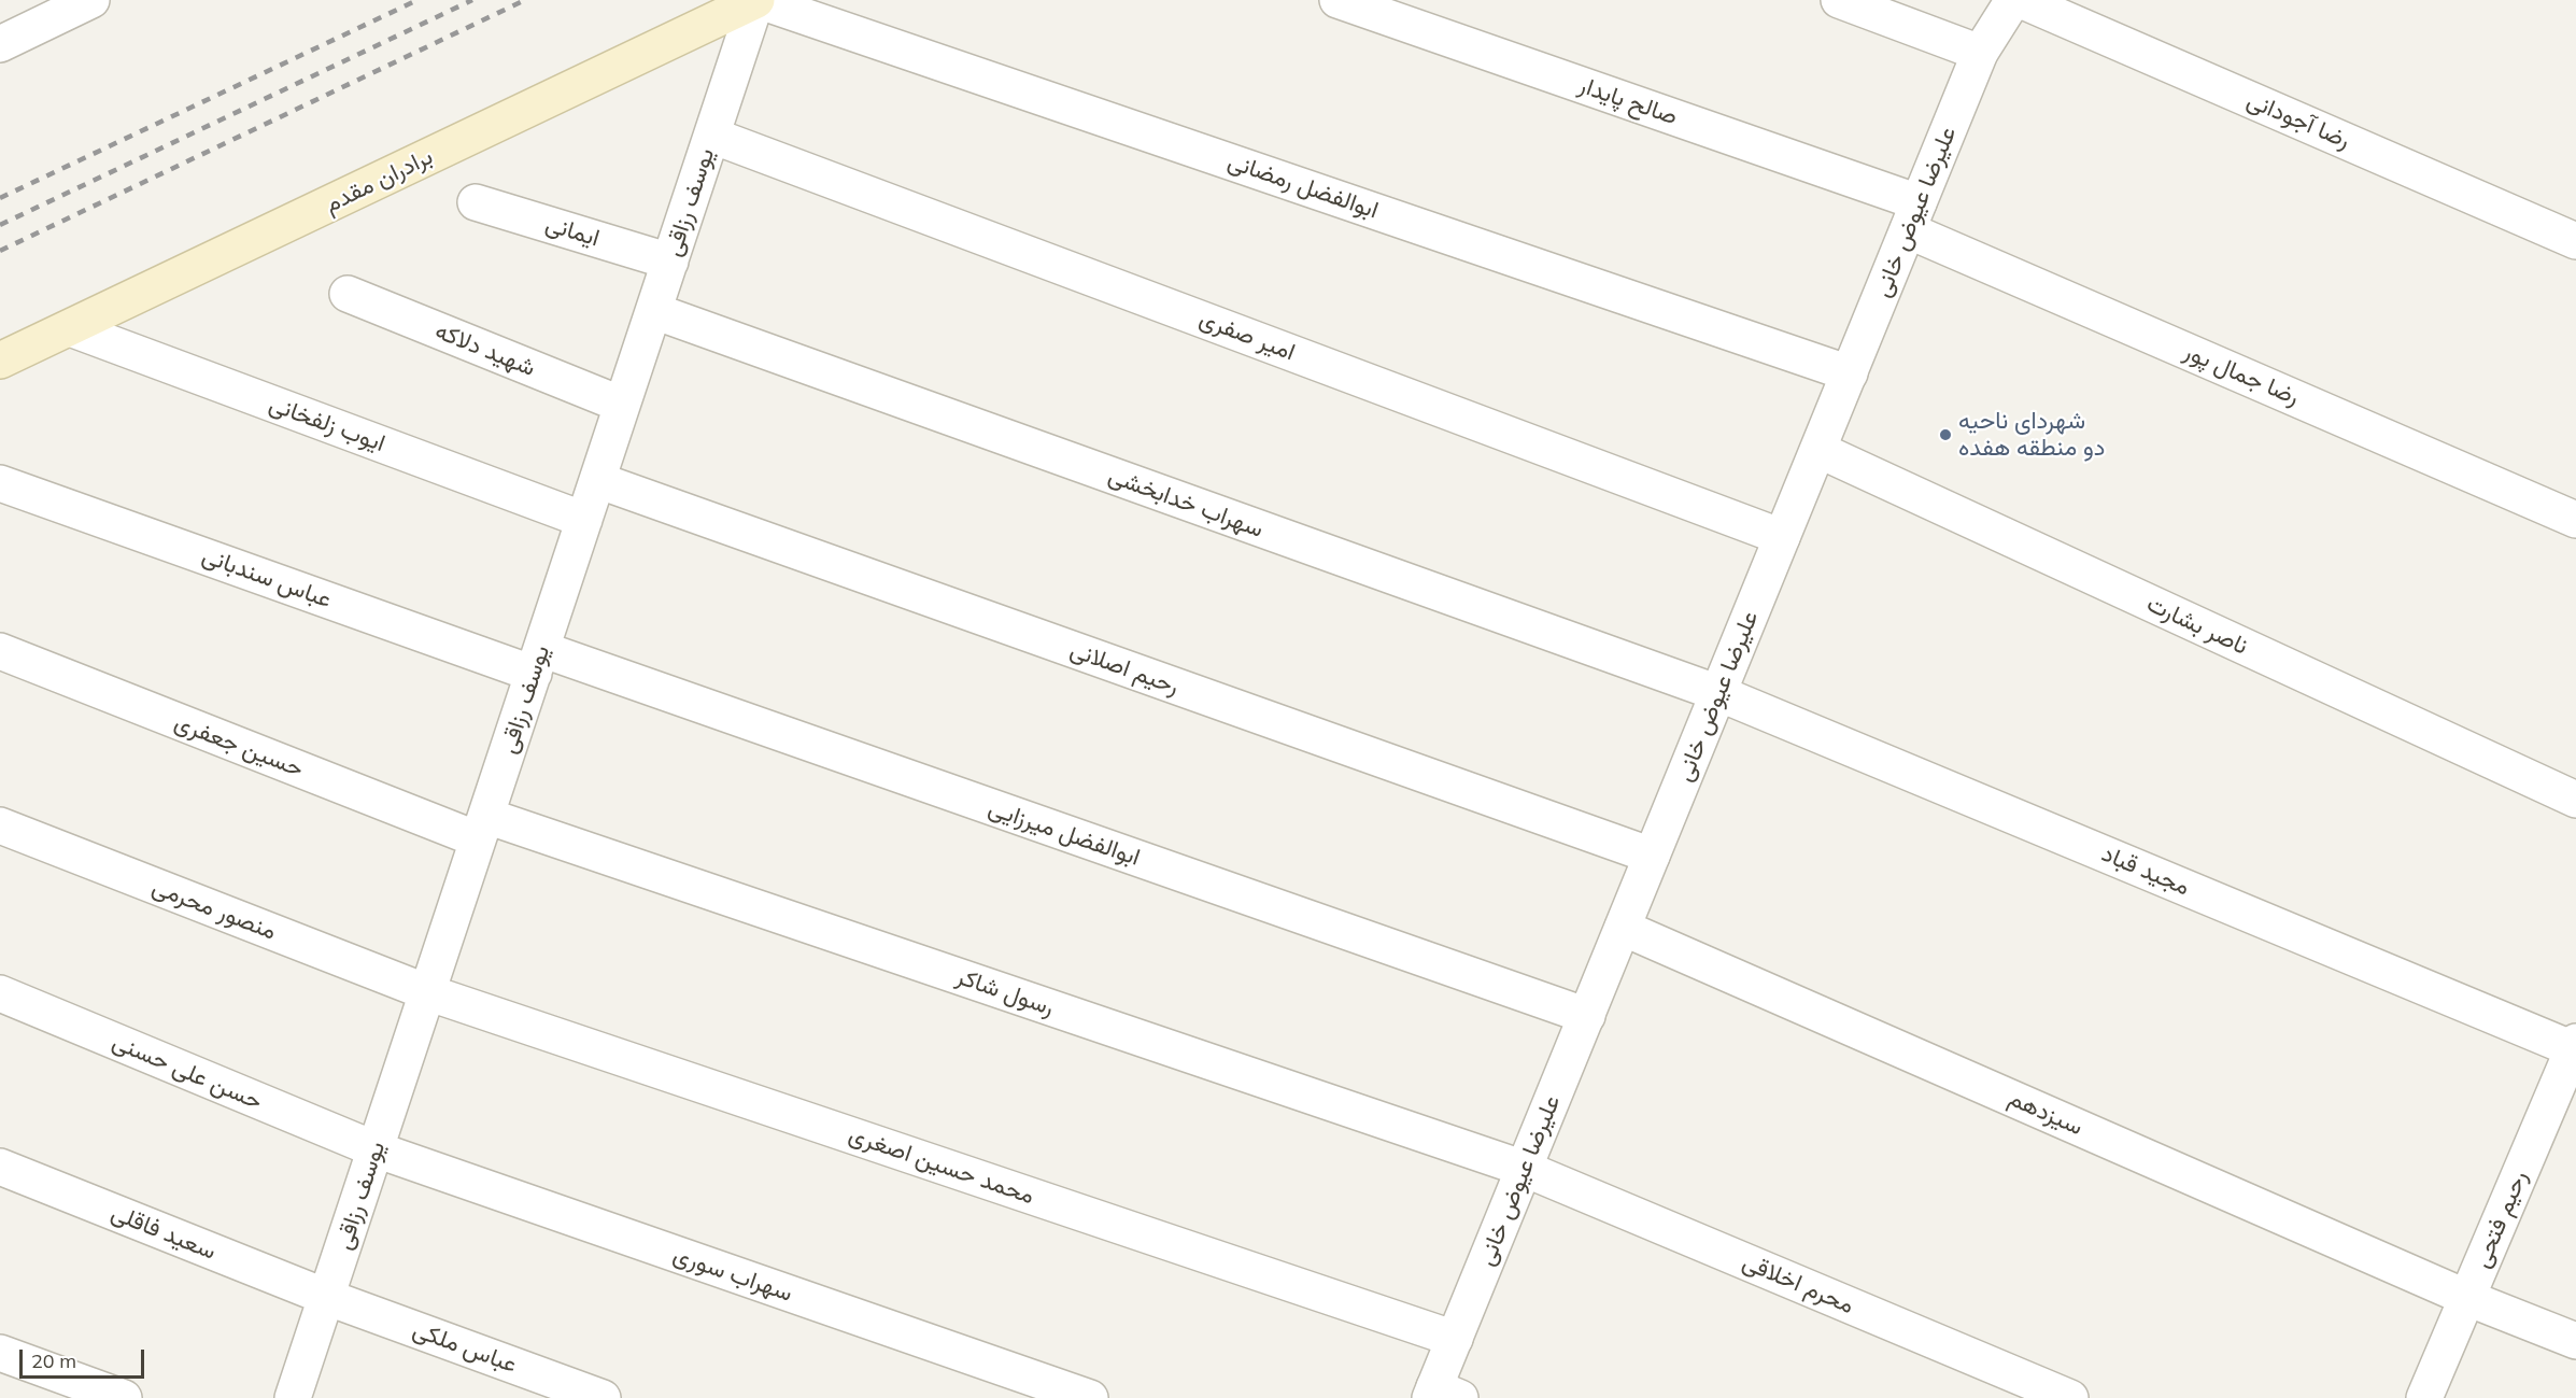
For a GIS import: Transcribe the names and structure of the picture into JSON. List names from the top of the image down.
{
  "streets": {
    "main road": ["برادران مقدم"],
    "street": [
      "صالح پایدار",
      "رضا آجودانی",
      "ابوالفضل رمضانی",
      "یوسف رزاقی",
      "علیرضا عیوض خانی",
      "ایمانی",
      "امیر صفری",
      "شهید دلاکه",
      "رضا جمال پور",
      "ایوب زلفخانی",
      "سهراب خدابخشی",
      "عباس سندبانی",
      "ناصر بشارت",
      "رحیم اصلانی",
      "حسین جعفری",
      "ابوالفضل میرزایی",
      "مجید قباد",
      "منصور محرمی",
      "رسول شاکر",
      "حسن علی حسنی",
      "سیزدهم",
      "محمد حسین اصغری",
      "رحیم فتحی",
      "سعید فاقلی",
      "سهراب سوری",
      "محرم اخلاقی",
      "عباس ملکی"
    ]
  },
  "crossings": [
    ["صالح پایدار", "علیرضا عیوض خانی"],
    ["صالح پایدار", "رضا جمال پور"],
    ["برادران مقدم", "ابوالفضل رمضانی"],
    ["برادران مقدم", "یوسف رزاقی"],
    ["برادران مقدم", "ایوب زلفخانی"],
    ["ابوالفضل رمضانی", "یوسف رزاقی"],
    ["ابوالفضل رمضانی", "علیرضا عیوض خانی"],
    ["یوسف رزاقی", "ایمانی"],
    ["یوسف رزاقی", "امیر صفری"],
    ["یوسف رزاقی", "شهید دلاکه"],
    ["یوسف رزاقی", "ایوب زلفخانی"],
    ["یوسف رزاقی", "سهراب خدابخشی"],
    ["یوسف رزاقی", "عباس سندبانی"],
    ["یوسف رزاقی", "رحیم اصلانی"],
    ["یوسف رزاقی", "حسین جعفری"],
    ["یوسف رزاقی", "ابوالفضل میرزایی"],
    ["یوسف رزاقی", "منصور محرمی"],
    ["یوسف رزاقی", "رسول شاکر"],
    ["یوسف رزاقی", "حسن علی حسنی"],
    ["یوسف رزاقی", "محمد حسین اصغری"],
    ["یوسف رزاقی", "سعید فاقلی"],
    ["یوسف رزاقی", "سهراب سوری"],
    ["یوسف رزاقی", "عباس ملکی"],
    ["علیرضا عیوض خانی", "امیر صفری"],
    ["علیرضا عیوض خانی", "رضا جمال پور"],
    ["علیرضا عیوض خانی", "سهراب خدابخشی"],
    ["علیرضا عیوض خانی", "ناصر بشارت"],
    ["علیرضا عیوض خانی", "رحیم اصلانی"],
    ["علیرضا عیوض خانی", "ابوالفضل میرزایی"],
    ["علیرضا عیوض خانی", "مجید قباد"],
    ["علیرضا عیوض خانی", "رسول شاکر"],
    ["علیرضا عیوض خانی", "سیزدهم"],
    ["علیرضا عیوض خانی", "محمد حسین اصغری"],
    ["علیرضا عیوض خانی", "محرم اخلاقی"],
    ["سهراب خدابخشی", "مجید قباد"],
    ["عباس سندبانی", "ابوالفضل میرزایی"],
    ["حسین جعفری", "رسول شاکر"],
    ["مجید قباد", "رحیم فتحی"],
    ["منصور محرمی", "محمد حسین اصغری"],
    ["رسول شاکر", "محرم اخلاقی"],
    ["حسن علی حسنی", "سهراب سوری"],
    ["سیزدهم", "رحیم فتحی"],
    ["سعید فاقلی", "عباس ملکی"]
  ],
  "places": ["شهردای ناحیه دو منطقه هفده"],
  "scale_bar": "20 m"
}
